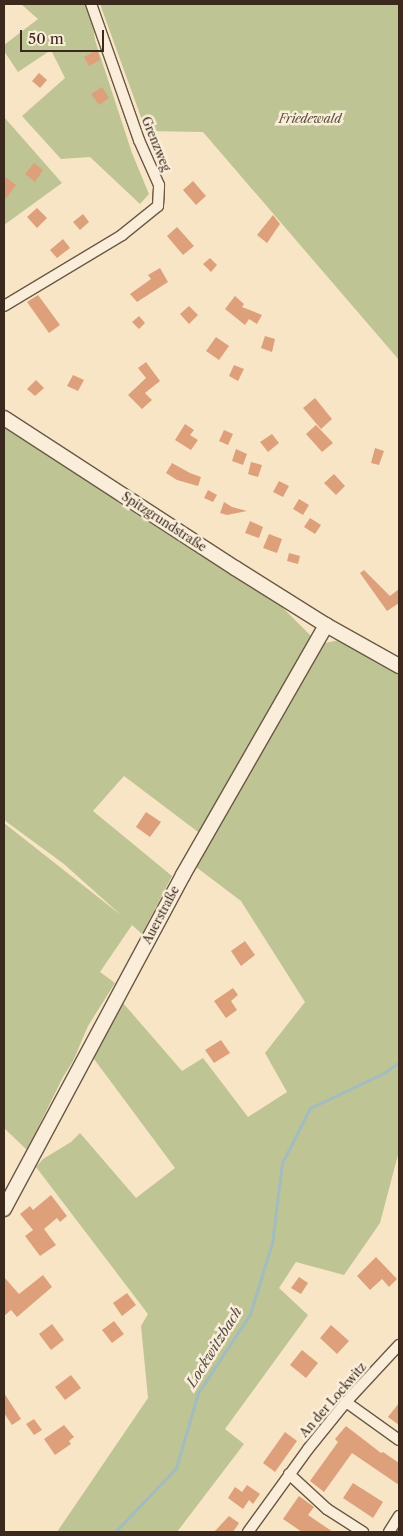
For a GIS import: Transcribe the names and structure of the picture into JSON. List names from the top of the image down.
{
  "streets": {
    "street": [
      "Grenzweg",
      "Spitzgrundstraße",
      "Auerstraße",
      "An der Lockwitz"
    ]
  },
  "crossings": [
    ["Spitzgrundstraße", "Auerstraße"]
  ],
  "water": ["Lockwitzbach"],
  "parks": ["Friedewald"],
  "scale_bar": "50 m"
}
